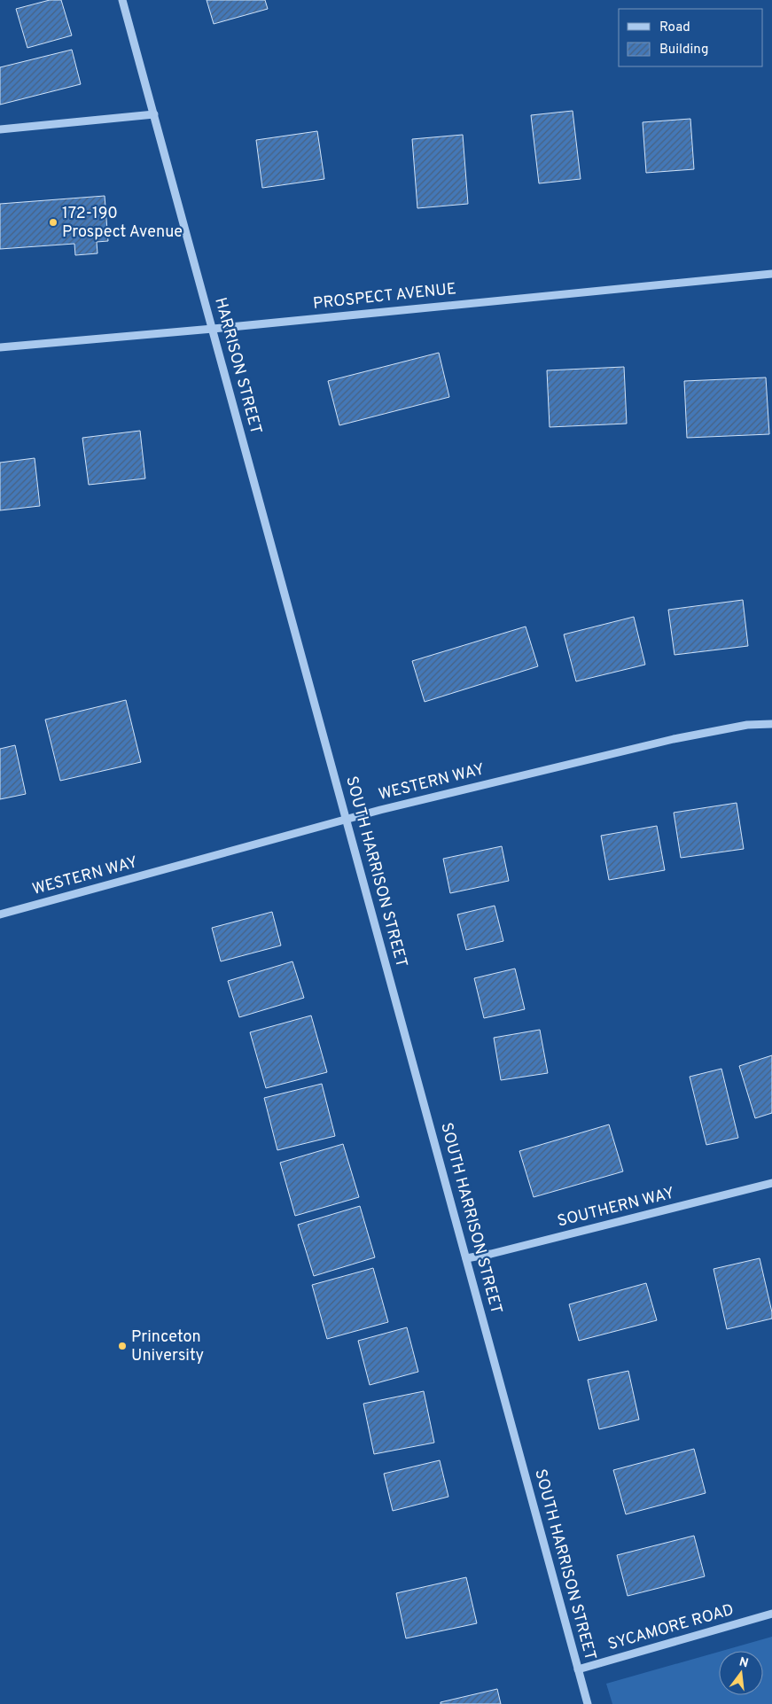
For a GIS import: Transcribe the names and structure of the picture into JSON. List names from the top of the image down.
{
  "streets": {
    "street": [
      "PROSPECT AVENUE",
      "HARRISON STREET",
      "WESTERN WAY",
      "SOUTH HARRISON STREET",
      "SOUTHERN WAY",
      "SYCAMORE ROAD"
    ]
  },
  "crossings": [
    ["PROSPECT AVENUE", "HARRISON STREET"],
    ["HARRISON STREET", "SOUTH HARRISON STREET"],
    ["WESTERN WAY", "SOUTH HARRISON STREET"],
    ["SOUTH HARRISON STREET", "SOUTHERN WAY"],
    ["SOUTH HARRISON STREET", "SYCAMORE ROAD"]
  ],
  "places": ["172-190 Prospect Avenue", "Princeton University"],
  "legend": ["Road", "Building"],
  "north": "top"
}
